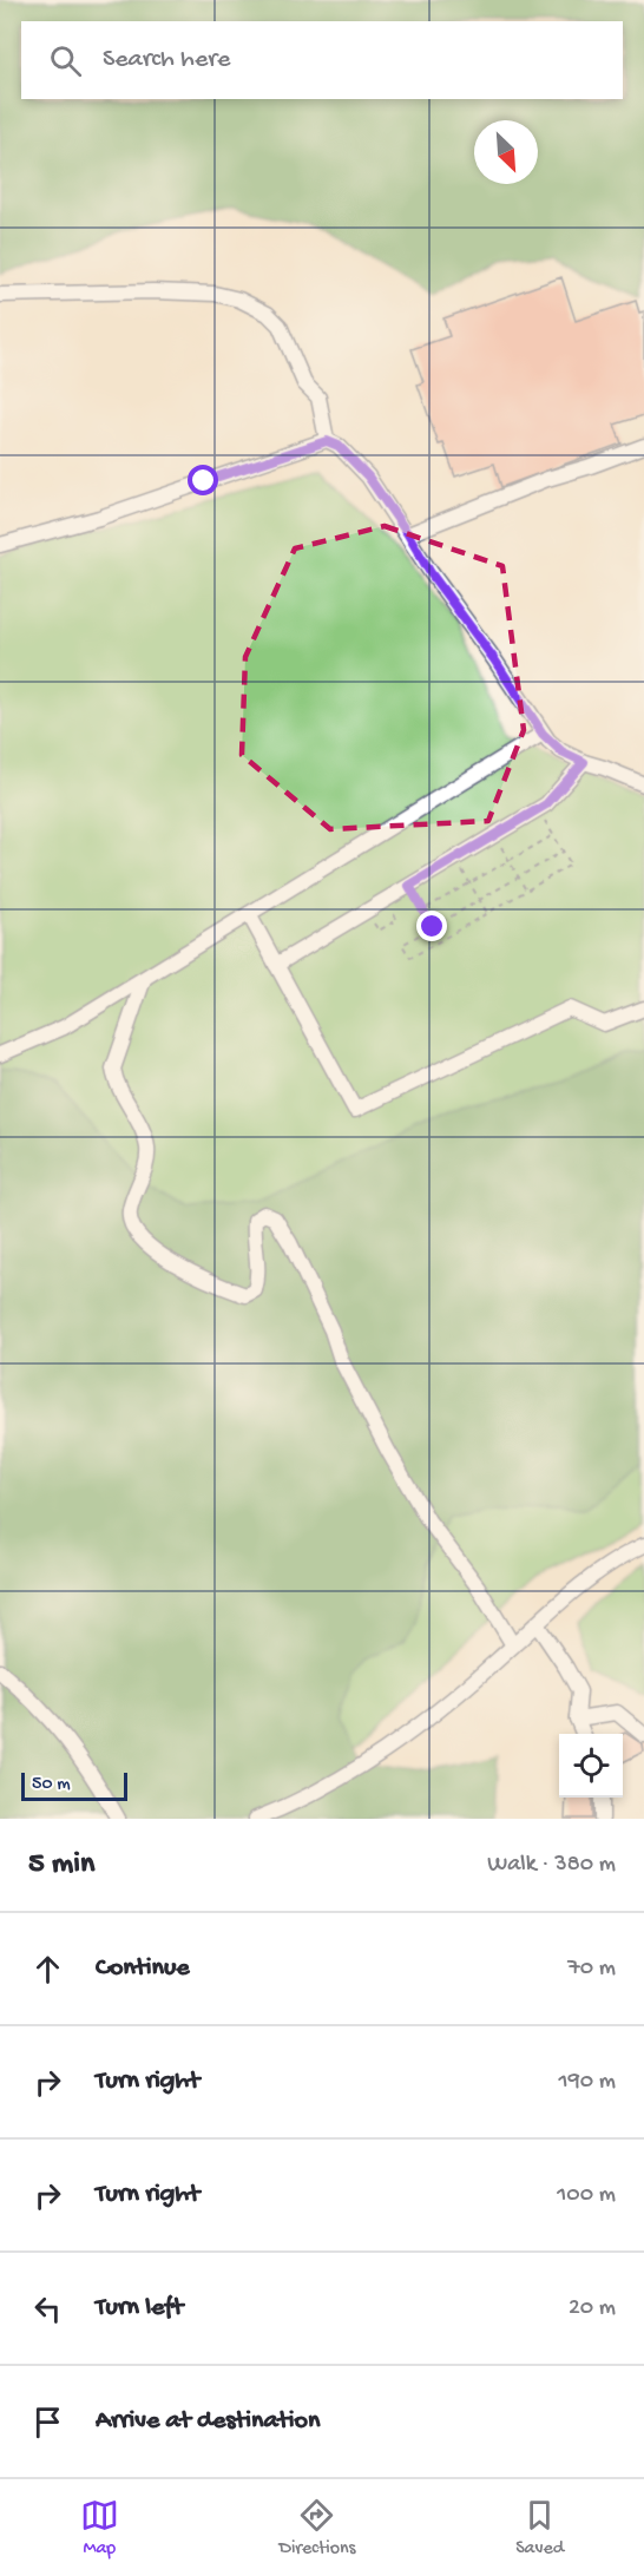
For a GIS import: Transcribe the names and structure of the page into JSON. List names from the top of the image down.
{
  "scale_bar": "50 m",
  "north": "bottom right",
  "page": {
    "search": "Search here",
    "scale": "50 m",
    "heading": ["5 min", "Walk · 380 m"],
    "list": [
      ["Continue", "70 m"],
      ["Turn right", "190 m"],
      ["Turn right", "100 m"],
      ["Turn left", "20 m"],
      "Arrive at destination"
    ],
    "nav": ["Map", "Directions", "Saved"]
  }
}
